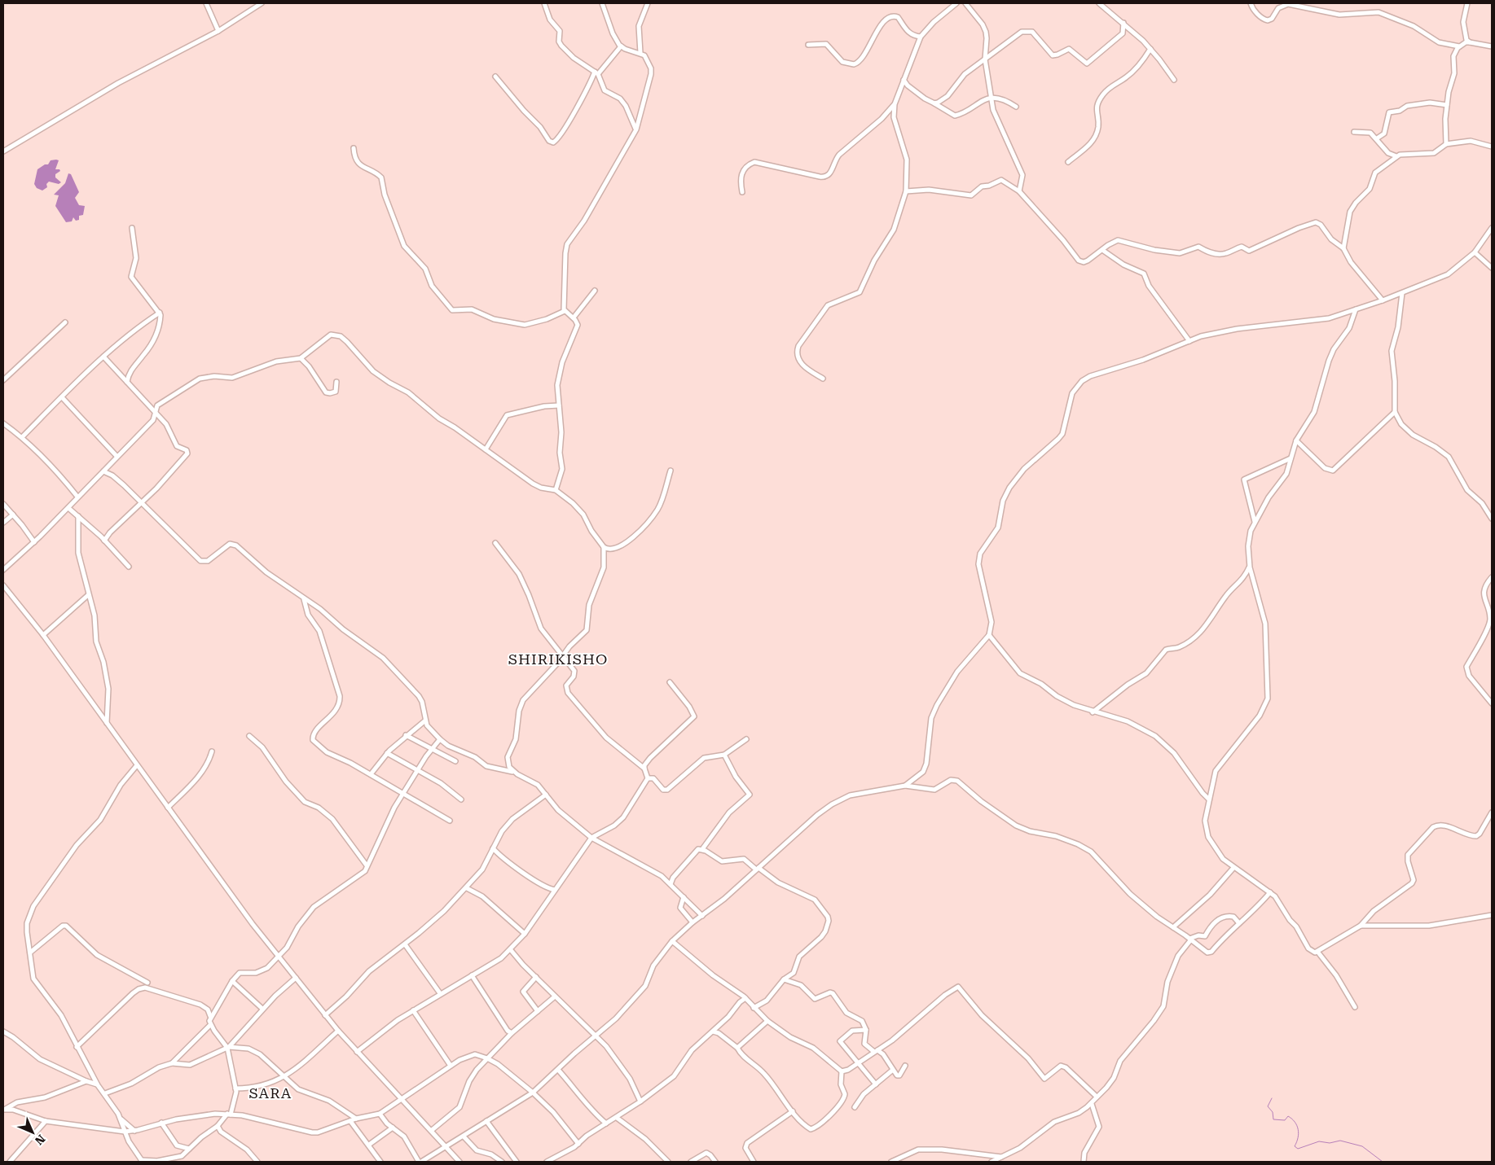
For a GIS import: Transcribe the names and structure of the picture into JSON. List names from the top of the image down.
{
  "districts": ["SHIRIKISHO", "SARA"],
  "north": "bottom right"
}
